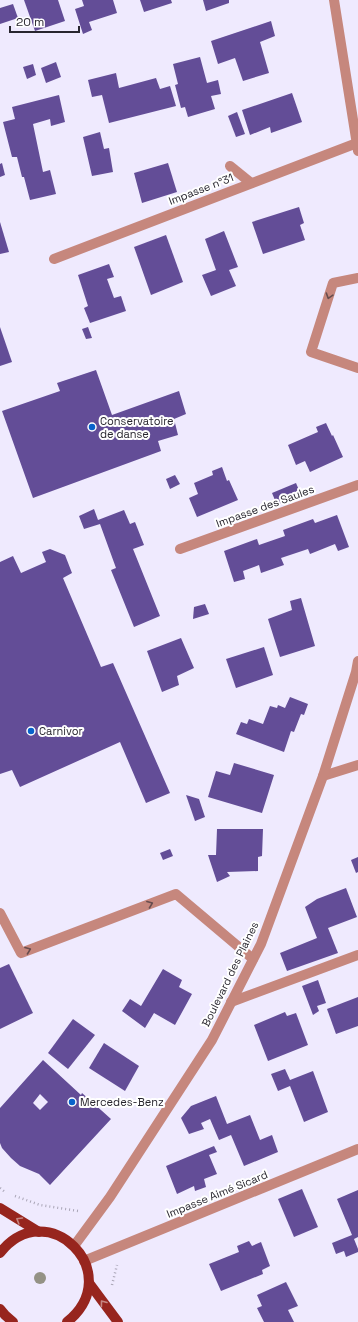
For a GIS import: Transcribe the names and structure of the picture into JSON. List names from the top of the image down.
{
  "streets": {
    "street": [
      "Impasse n°31",
      "Impasse des Saules",
      "Boulevard des Plaines",
      "Impasse Aimé Sicard"
    ]
  },
  "places": ["Conservatoire de danse", "Carnivor", "Mercedes-Benz"],
  "scale_bar": "20 m"
}
